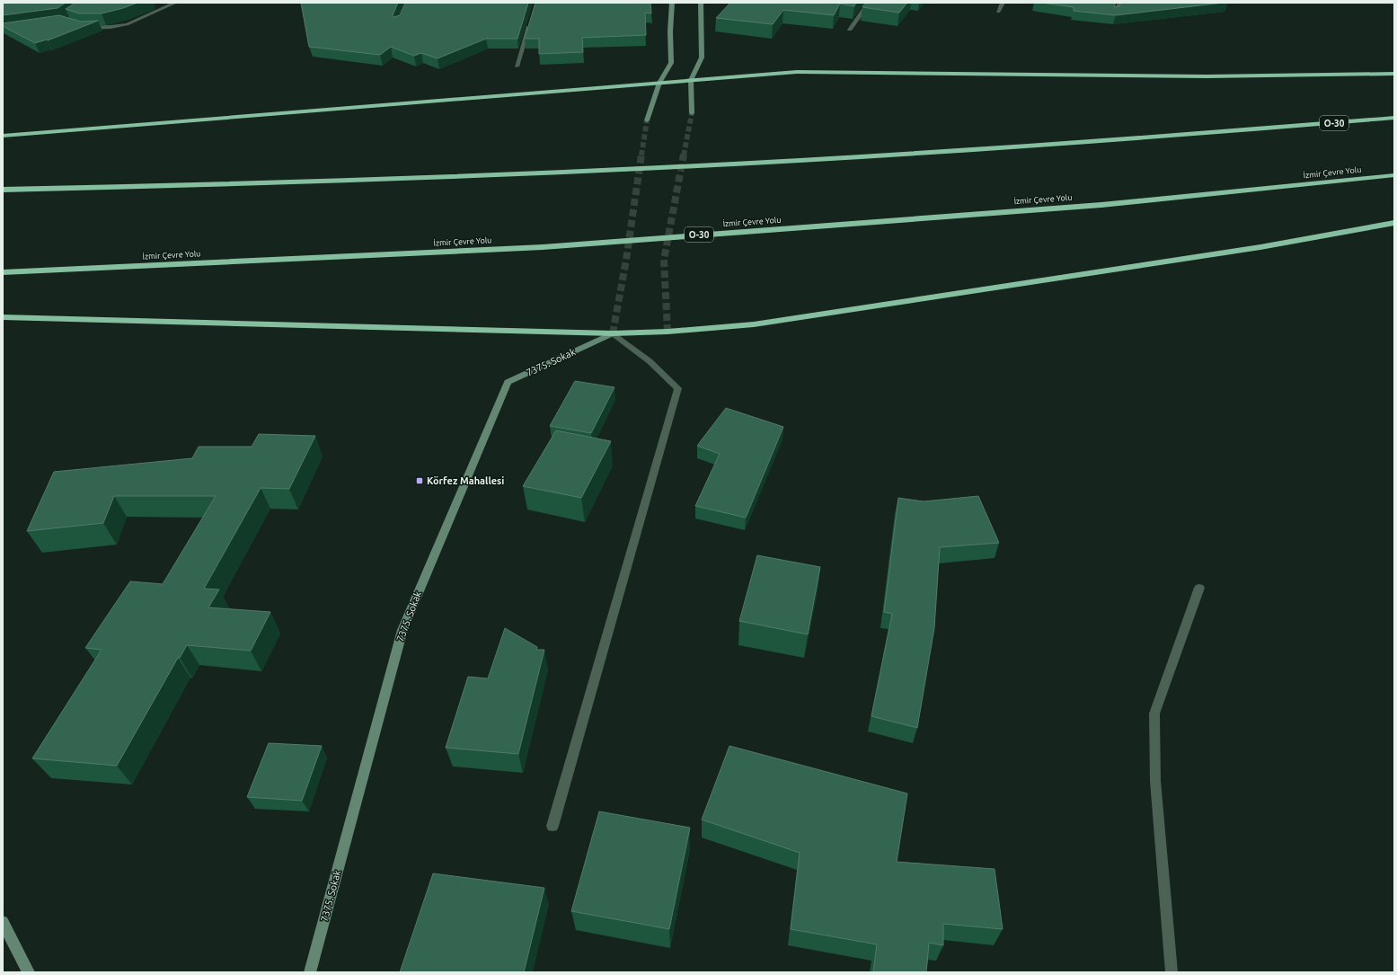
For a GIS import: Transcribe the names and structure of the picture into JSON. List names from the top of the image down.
{
  "streets": {
    "highway": ["O-30", "İzmir Çevre Yolu"],
    "street": ["7375. Sokak"]
  },
  "places": {
    "transit": ["Körfez Mahallesi"]
  }
}
